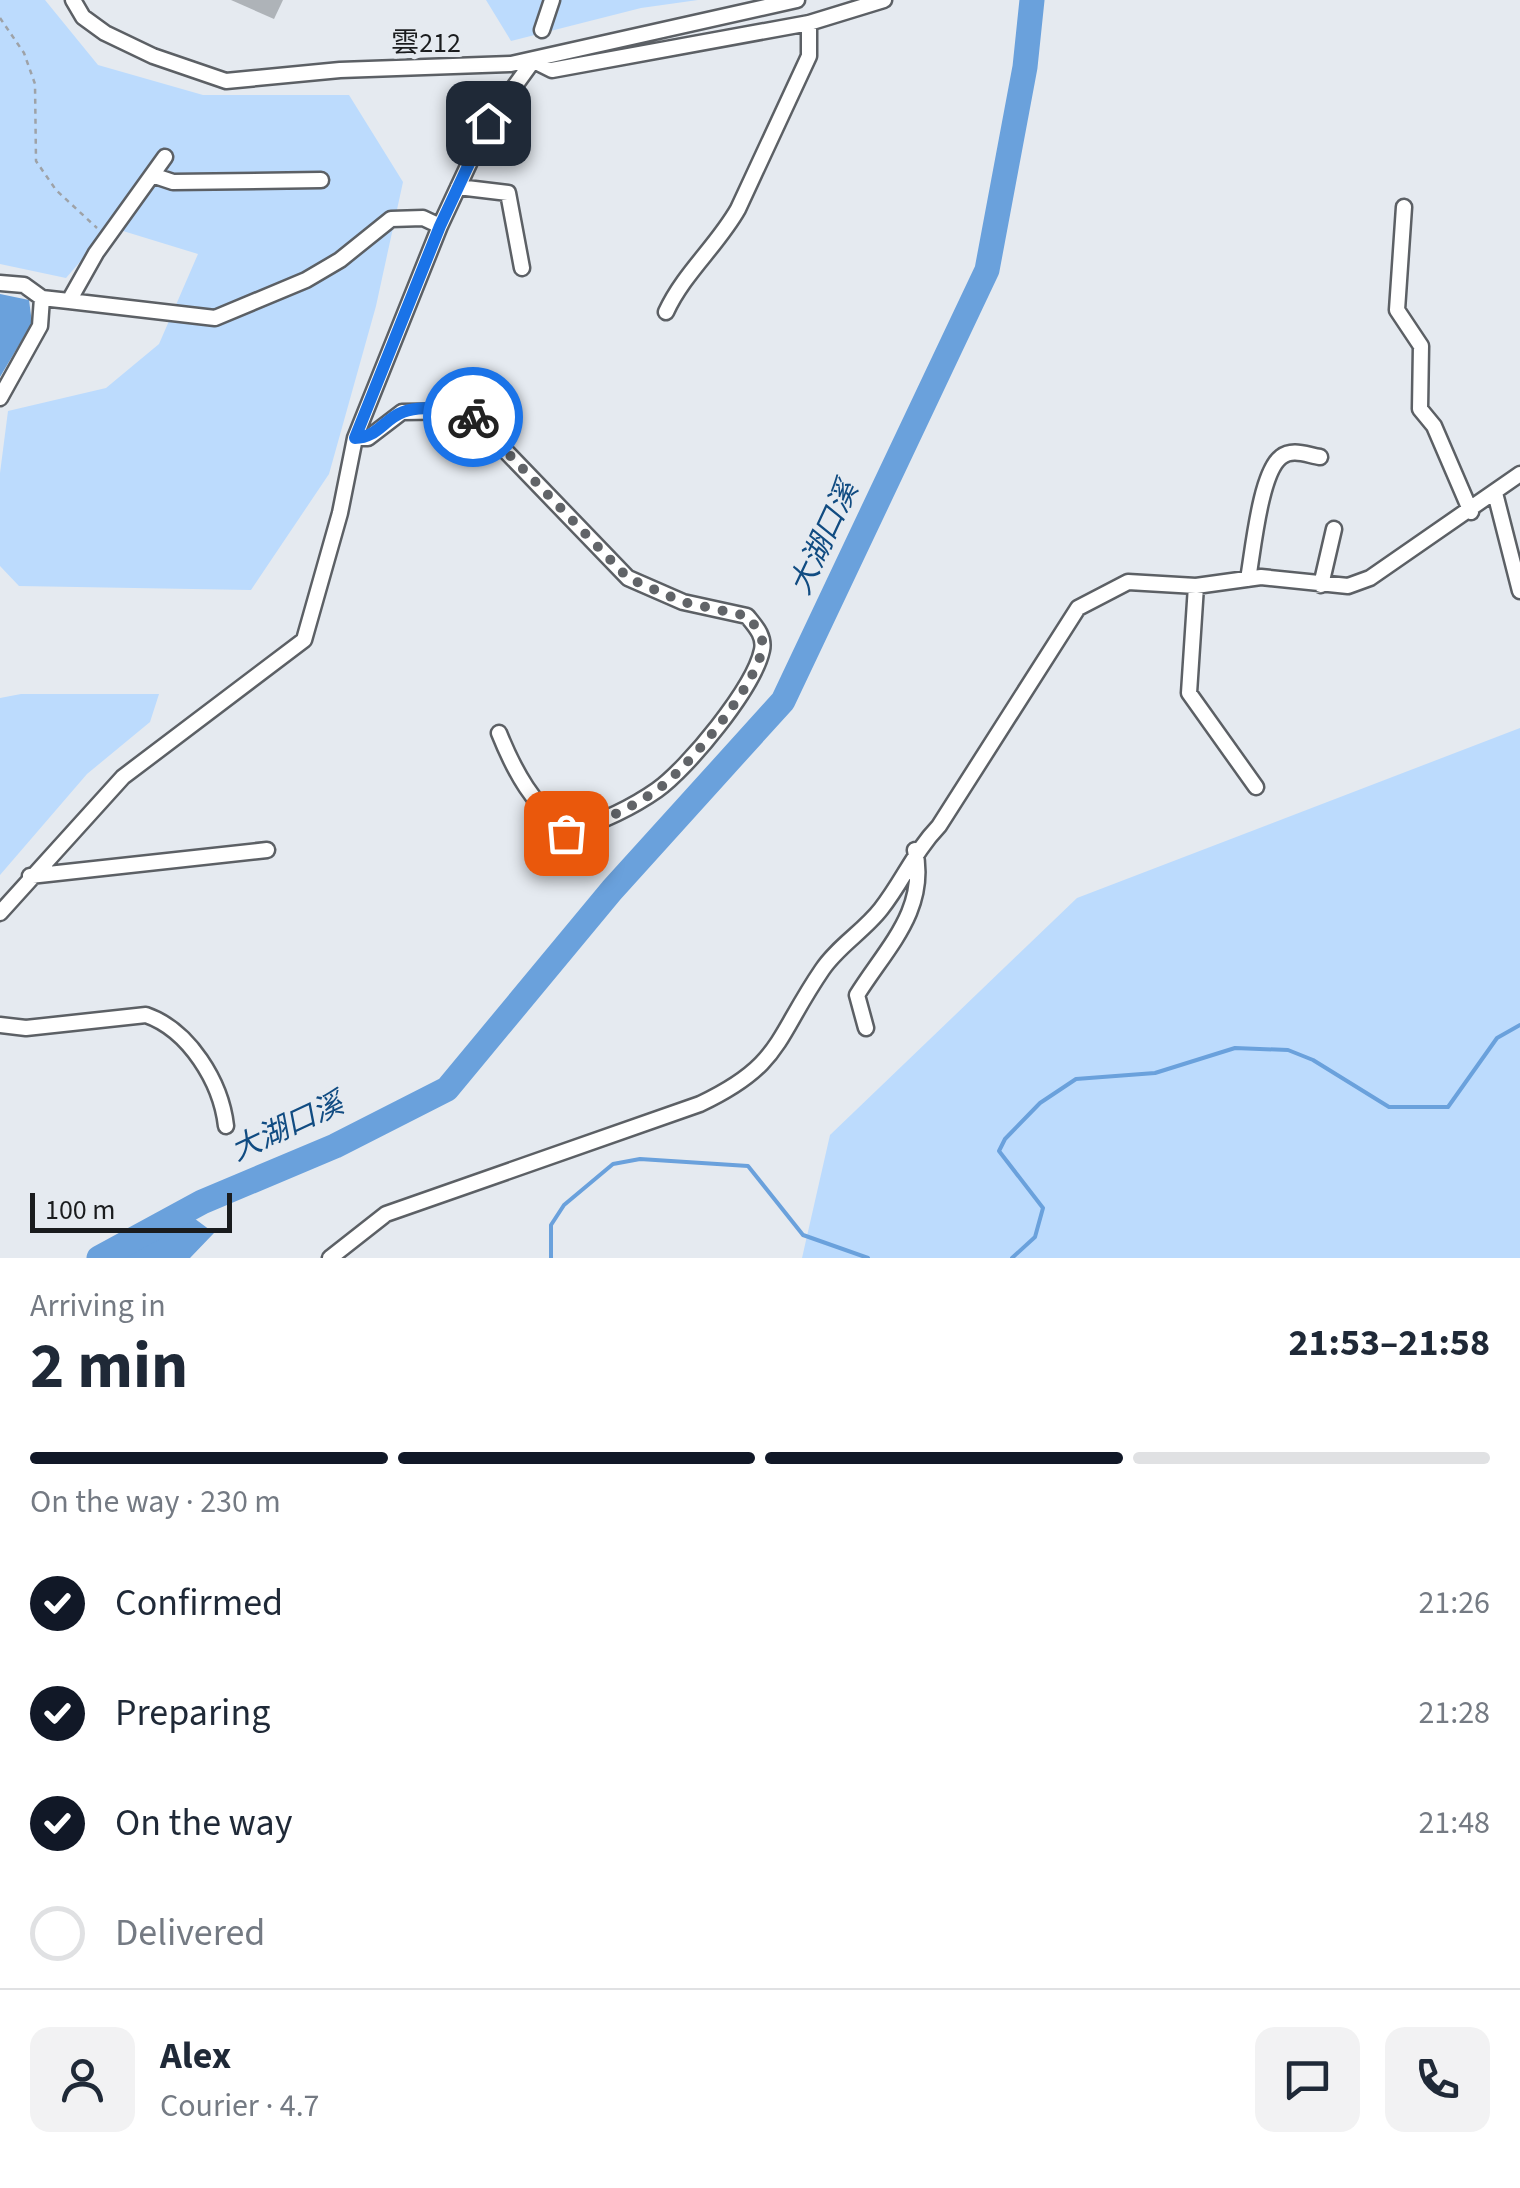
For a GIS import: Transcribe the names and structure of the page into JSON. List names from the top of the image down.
{
  "streets": {
    "street": ["雲212"]
  },
  "water": ["大湖口溪"],
  "scale_bar": "100 m",
  "page": {
    "scale": "100 m",
    "heading": ["2 min", "Arriving in", "21:53–21:58"],
    "panel": ["Alex", "Courier · 4.7"],
    "bar": "On the way · 230 m",
    "list": [
      ["Confirmed", "21:26"],
      ["Preparing", "21:28"],
      ["On the way", "21:48"],
      "Delivered"
    ]
  }
}
